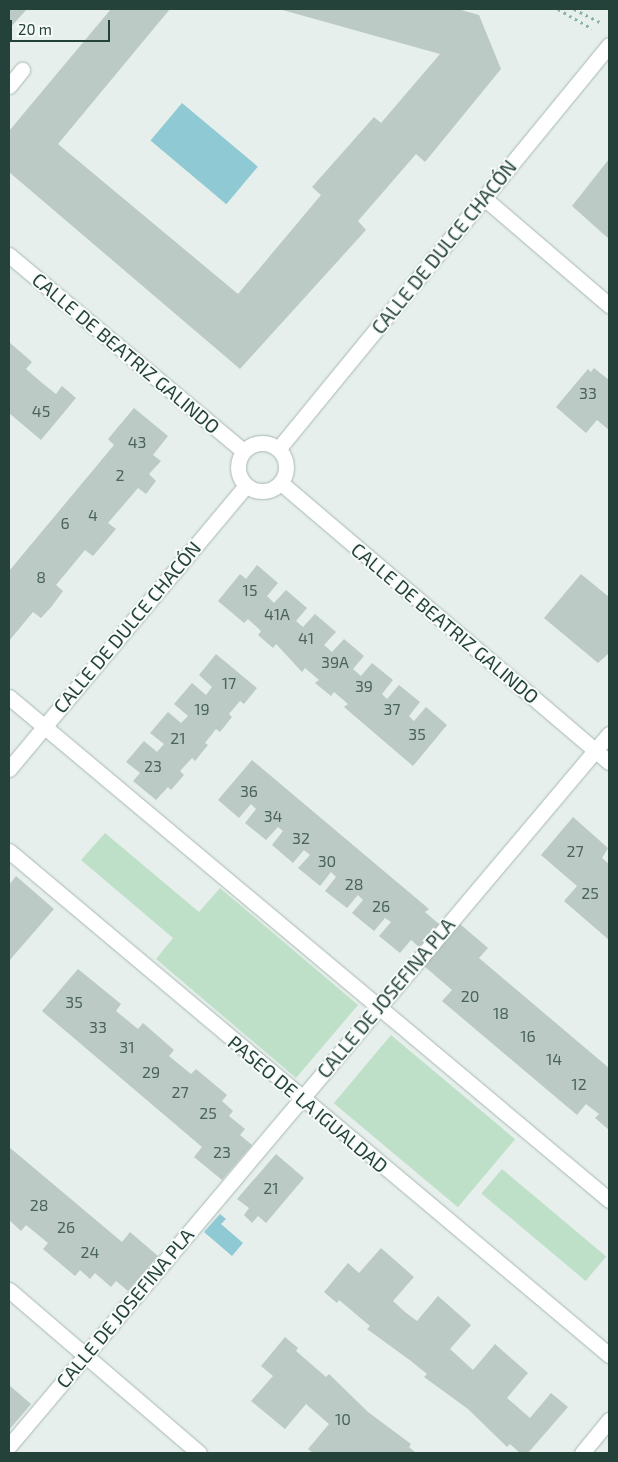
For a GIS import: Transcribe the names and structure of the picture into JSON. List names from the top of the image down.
{
  "streets": {
    "street": [
      "CALLE DE DULCE CHACÓN",
      "CALLE DE BEATRIZ GALINDO",
      "CALLE DE JOSEFINA PLA",
      "PASEO DE LA IGUALDAD"
    ]
  },
  "crossings": [
    ["CALLE DE DULCE CHACÓN", "CALLE DE BEATRIZ GALINDO"],
    ["CALLE DE BEATRIZ GALINDO", "CALLE DE JOSEFINA PLA"],
    ["CALLE DE JOSEFINA PLA", "PASEO DE LA IGUALDAD"]
  ],
  "house_numbers": [
    "33",
    "45",
    "43",
    "2",
    "4",
    "6",
    "8",
    "15",
    "41A",
    "41",
    "39A",
    "17",
    "39",
    "19",
    "37",
    "35",
    "21",
    "23",
    "36",
    "34",
    "32",
    "27",
    "30",
    "28",
    "25",
    "26",
    "20",
    "35",
    "18",
    "33",
    "16",
    "31",
    "14",
    "29",
    "12",
    "27",
    "25",
    "23",
    "21",
    "28",
    "26",
    "24",
    "10"
  ],
  "scale_bar": "20 m"
}
